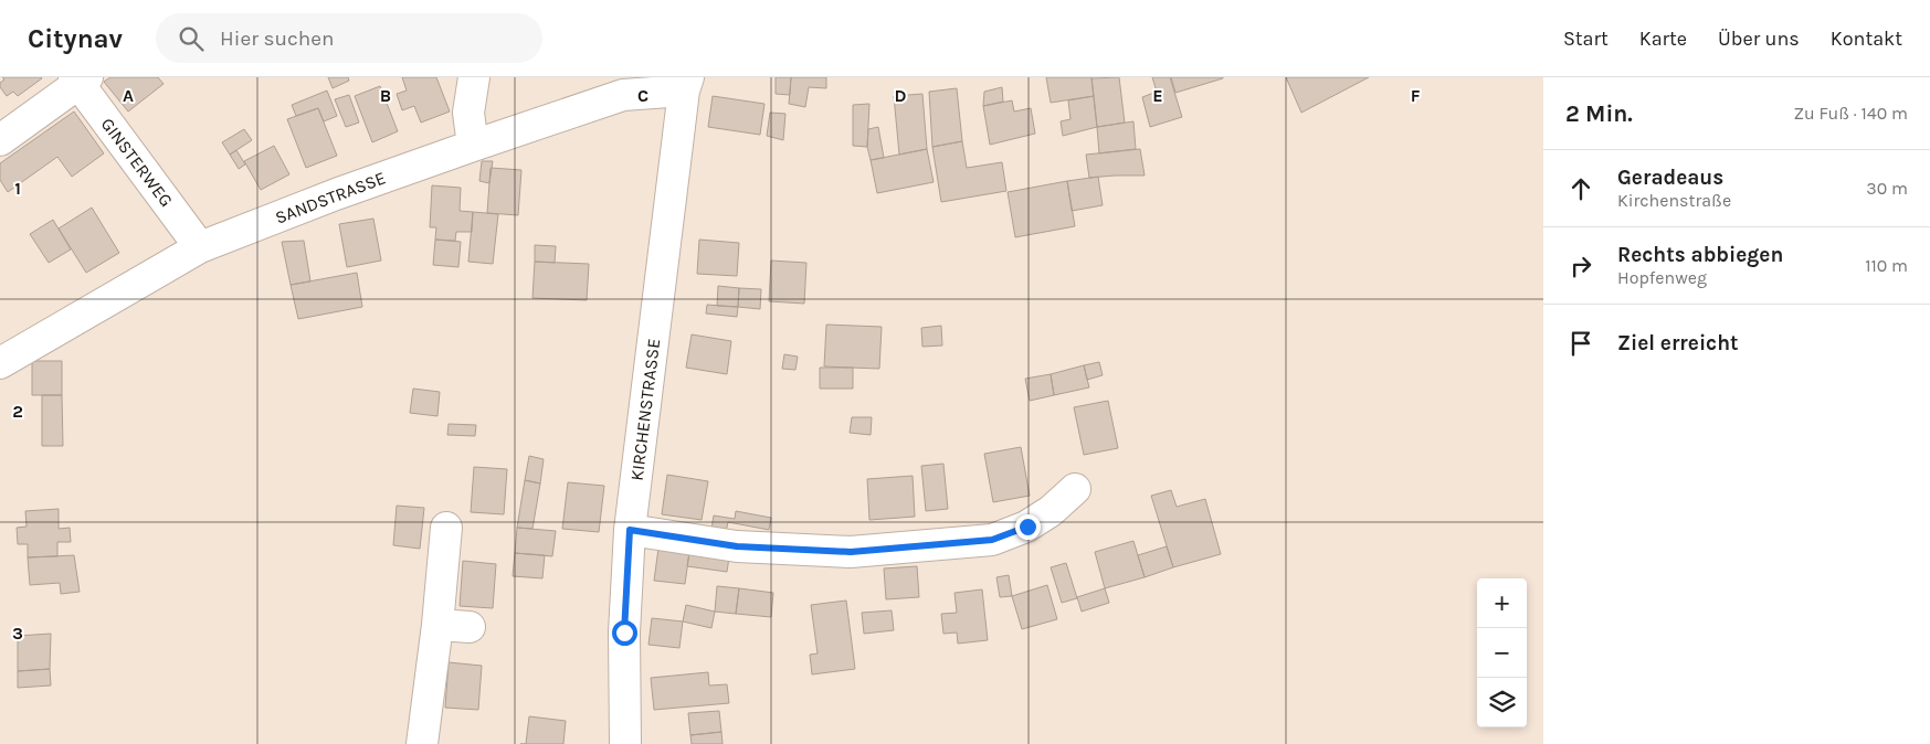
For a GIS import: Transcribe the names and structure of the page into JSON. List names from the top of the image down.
{
  "streets": {
    "street": ["GINSTERWEG", "SANDSTRASSE", "KIRCHENSTRASSE"]
  },
  "crossings": [
    ["GINSTERWEG", "SANDSTRASSE"],
    ["SANDSTRASSE", "KIRCHENSTRASSE"]
  ],
  "page": {
    "header": "Citynav",
    "search": "Hier suchen",
    "nav": [
      "Start",
      "Karte",
      "Über uns",
      "Kontakt"
    ],
    "heading": ["2 Min.", "Zu Fuß · 140 m"],
    "list": [
      ["Geradeaus", "Kirchenstraße", "30 m"],
      ["Rechts abbiegen", "Hopfenweg", "110 m"],
      "Ziel erreicht"
    ],
    "map_buttons": ["+", "−"]
  },
  "grid": {
    "columns": [
      "A",
      "B",
      "C",
      "D",
      "E",
      "F"
    ],
    "rows": ["1", "2", "3"]
  }
}
